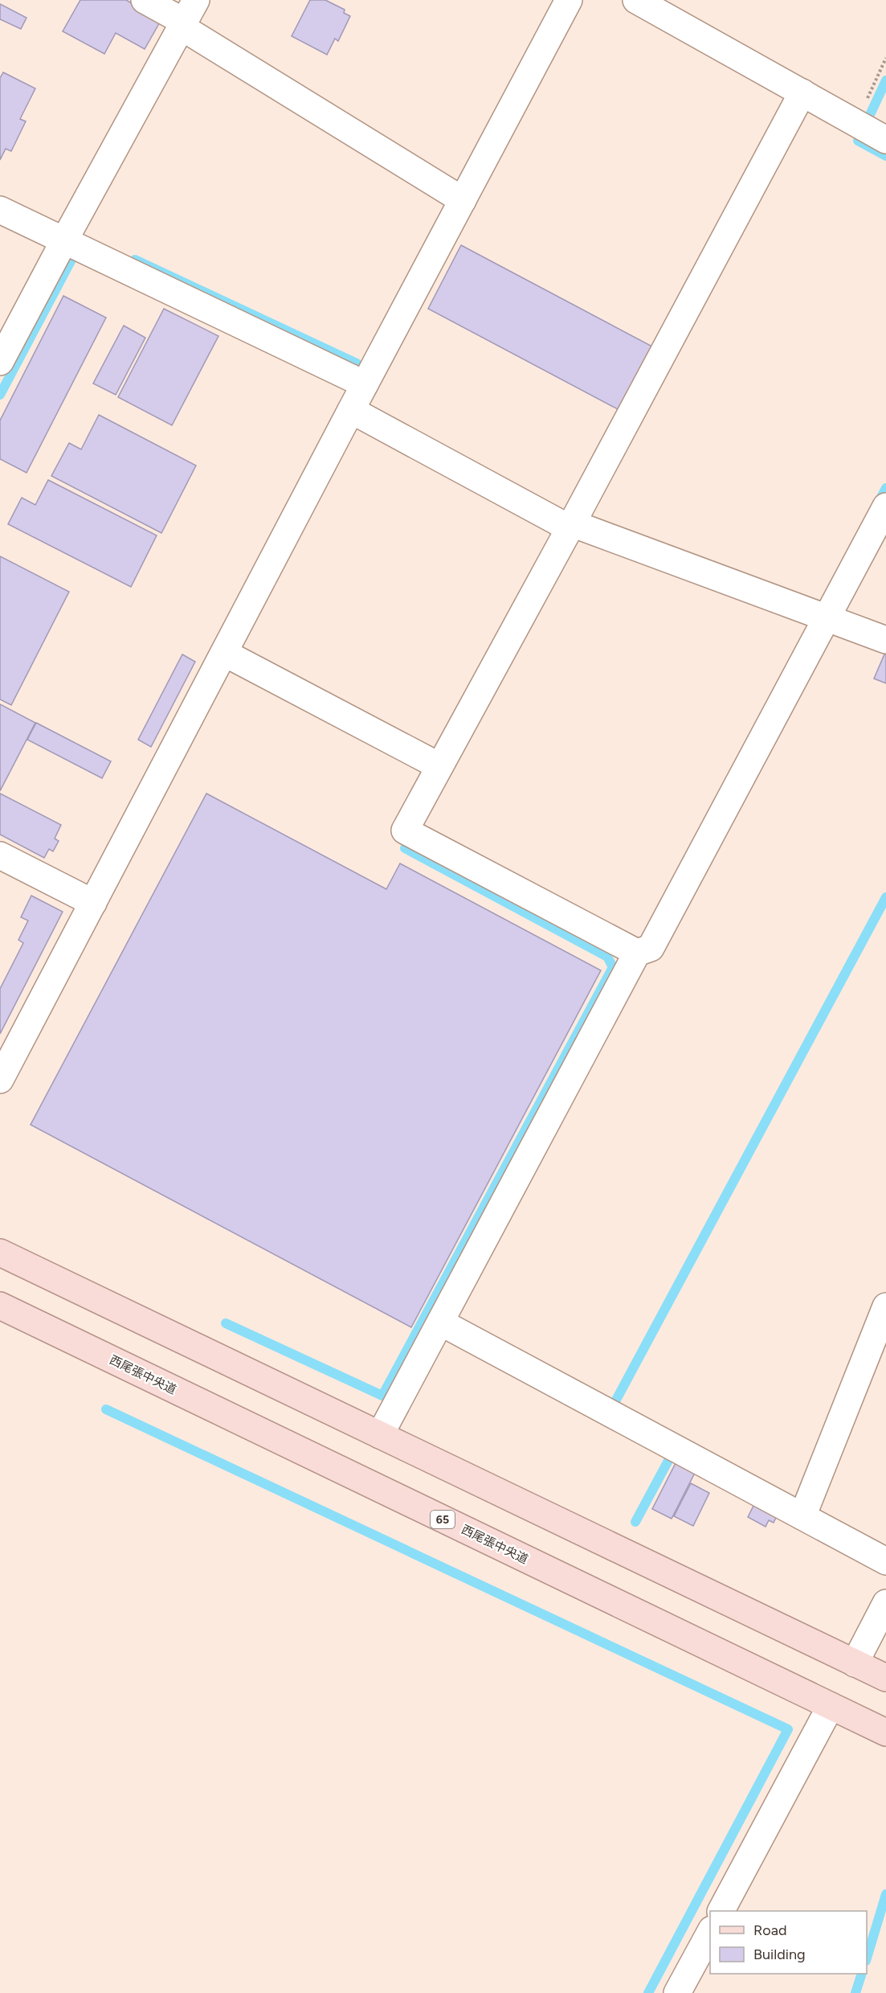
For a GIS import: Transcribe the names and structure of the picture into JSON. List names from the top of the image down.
{
  "streets": {
    "main road": ["西尾張中央道", "65"]
  },
  "legend": ["Road", "Building"]
}
